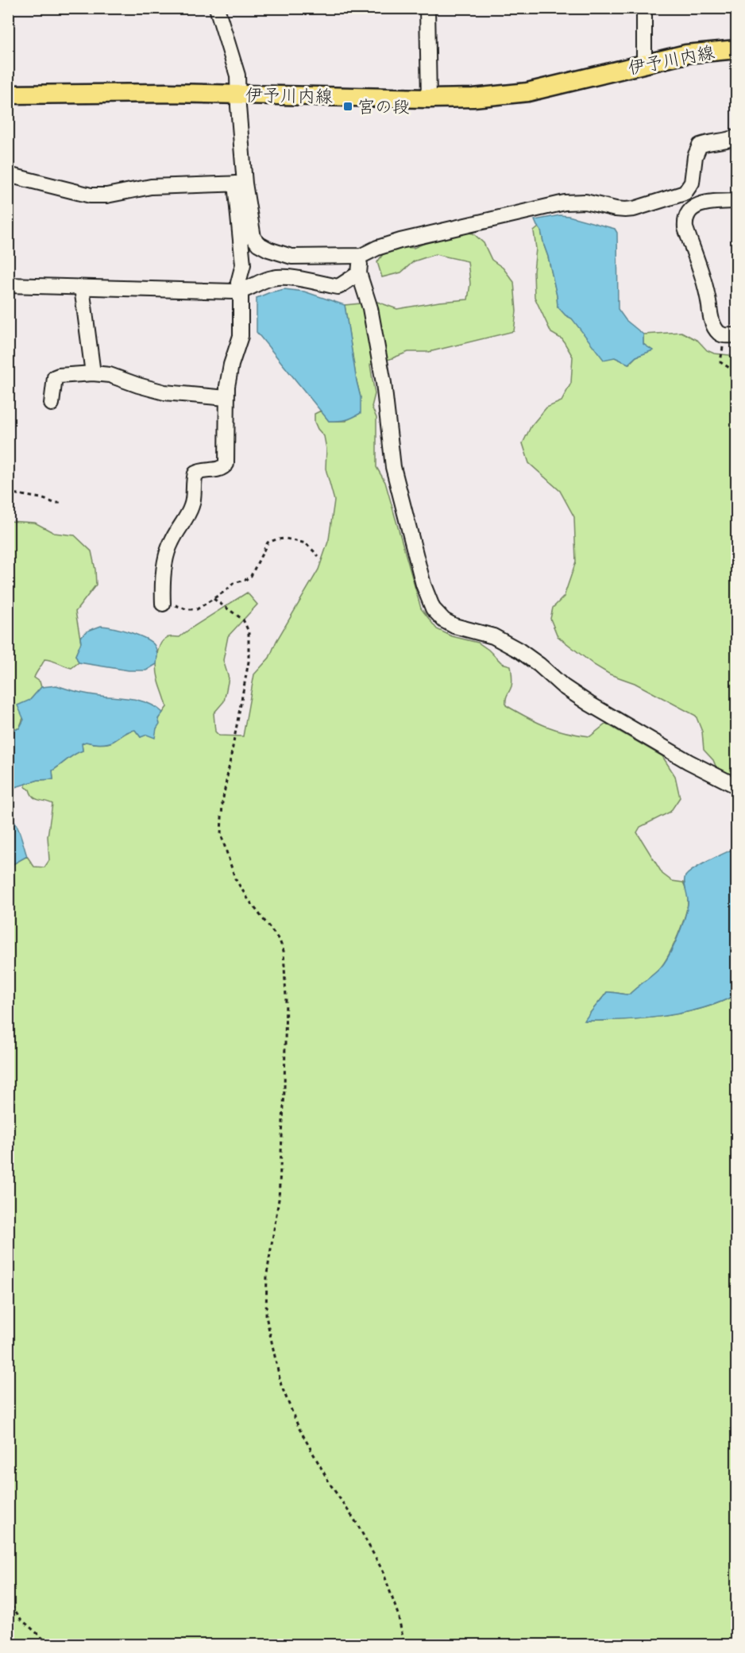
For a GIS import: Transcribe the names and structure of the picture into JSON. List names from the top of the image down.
{
  "streets": {
    "main road": ["伊予川内線"]
  },
  "places": {
    "transit": ["宮の段"]
  }
}
